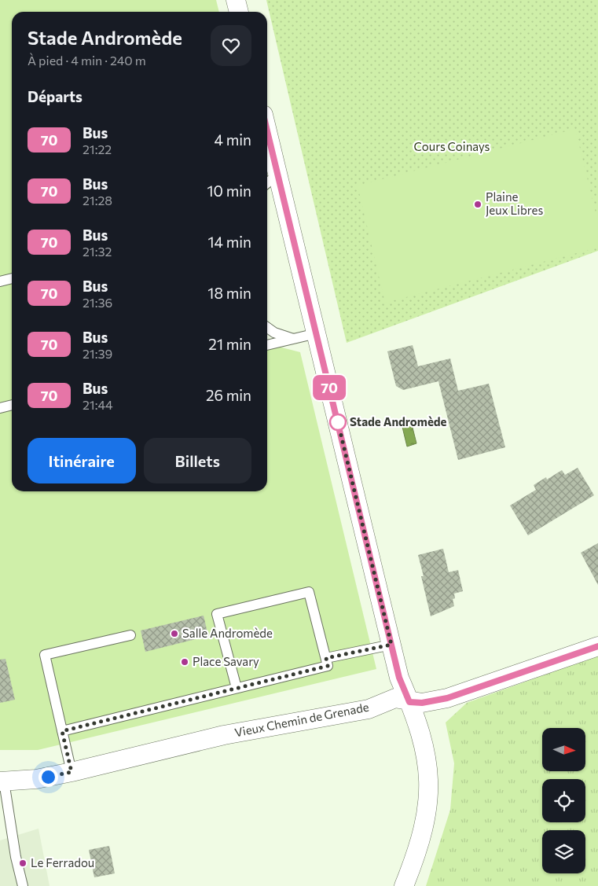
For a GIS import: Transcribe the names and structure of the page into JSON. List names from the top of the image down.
{
  "streets": {
    "street": ["Vieux Chemin de Grenade"]
  },
  "parks": ["Cours Coinays"],
  "places": [
    "Plaine Jeux Libres",
    "Stade Andromède",
    "Salle Andromède",
    "Place Savary",
    "Le Ferradou"
  ],
  "lines": ["bus line 70"],
  "north": "right",
  "page": {
    "on_map": "70",
    "heading": [
      ["Stade Andromède", "À pied · 4 min · 240 m"],
      "Départs"
    ],
    "list": [
      {
        "mark": "70",
        "name": "Bus",
        "note": "21:22",
        "value": "4 min"
      },
      {
        "mark": "70",
        "name": "Bus",
        "note": "21:28",
        "value": "10 min"
      },
      {
        "mark": "70",
        "name": "Bus",
        "note": "21:32",
        "value": "14 min"
      },
      {
        "mark": "70",
        "name": "Bus",
        "note": "21:36",
        "value": "18 min"
      },
      {
        "mark": "70",
        "name": "Bus",
        "note": "21:39",
        "value": "21 min"
      },
      {
        "mark": "70",
        "name": "Bus",
        "note": "21:44",
        "value": "26 min"
      }
    ],
    "buttons": ["Itinéraire", "Billets"]
  }
}
